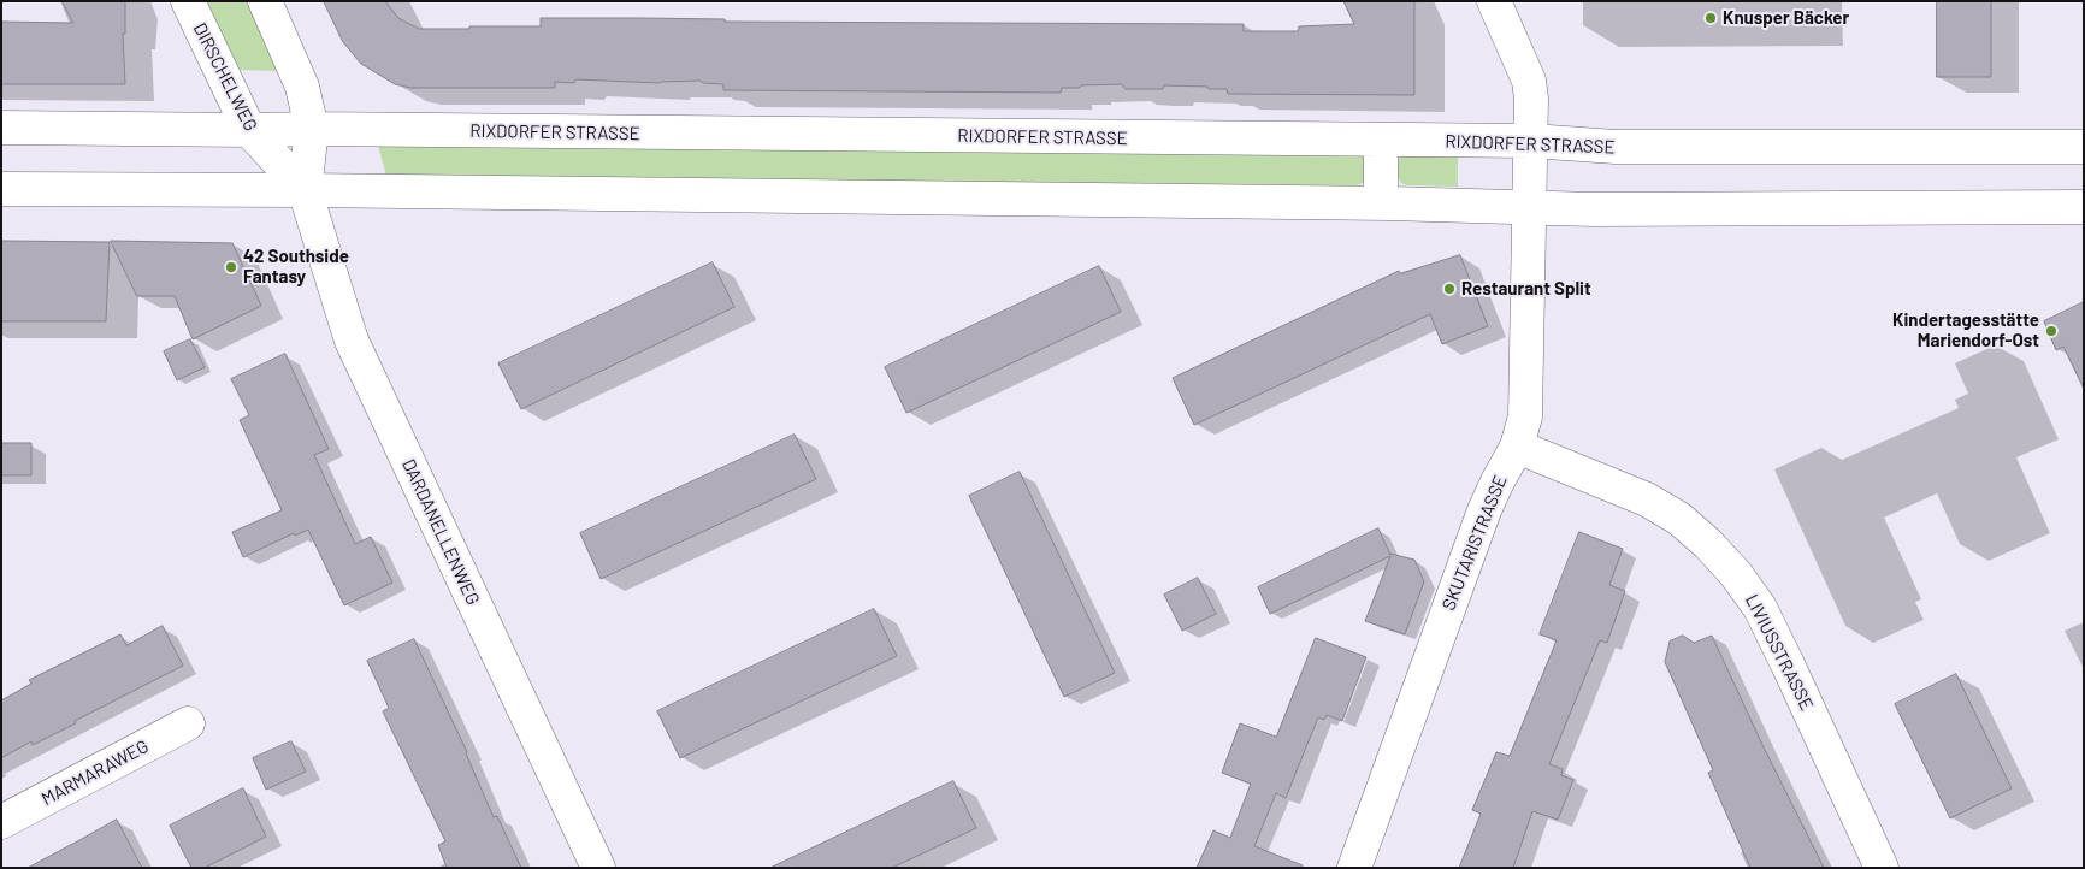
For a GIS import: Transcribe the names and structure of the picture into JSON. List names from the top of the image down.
{
  "streets": {
    "street": [
      "DIRSCHELWEG",
      "RIXDORFER STRASSE",
      "DARDANELLENWEG",
      "SKUTARISTRASSE",
      "LIVIUSSTRASSE",
      "MARMARAWEG"
    ]
  },
  "crossings": [
    ["DIRSCHELWEG", "RIXDORFER STRASSE"],
    ["DIRSCHELWEG", "DARDANELLENWEG"],
    ["RIXDORFER STRASSE", "SKUTARISTRASSE"],
    ["SKUTARISTRASSE", "LIVIUSSTRASSE"]
  ],
  "places": [
    "Knusper Bäcker",
    "42 Southside Fantasy",
    "Restaurant Split",
    "Kindertagesstätte Mariendorf-Ost"
  ]
}
